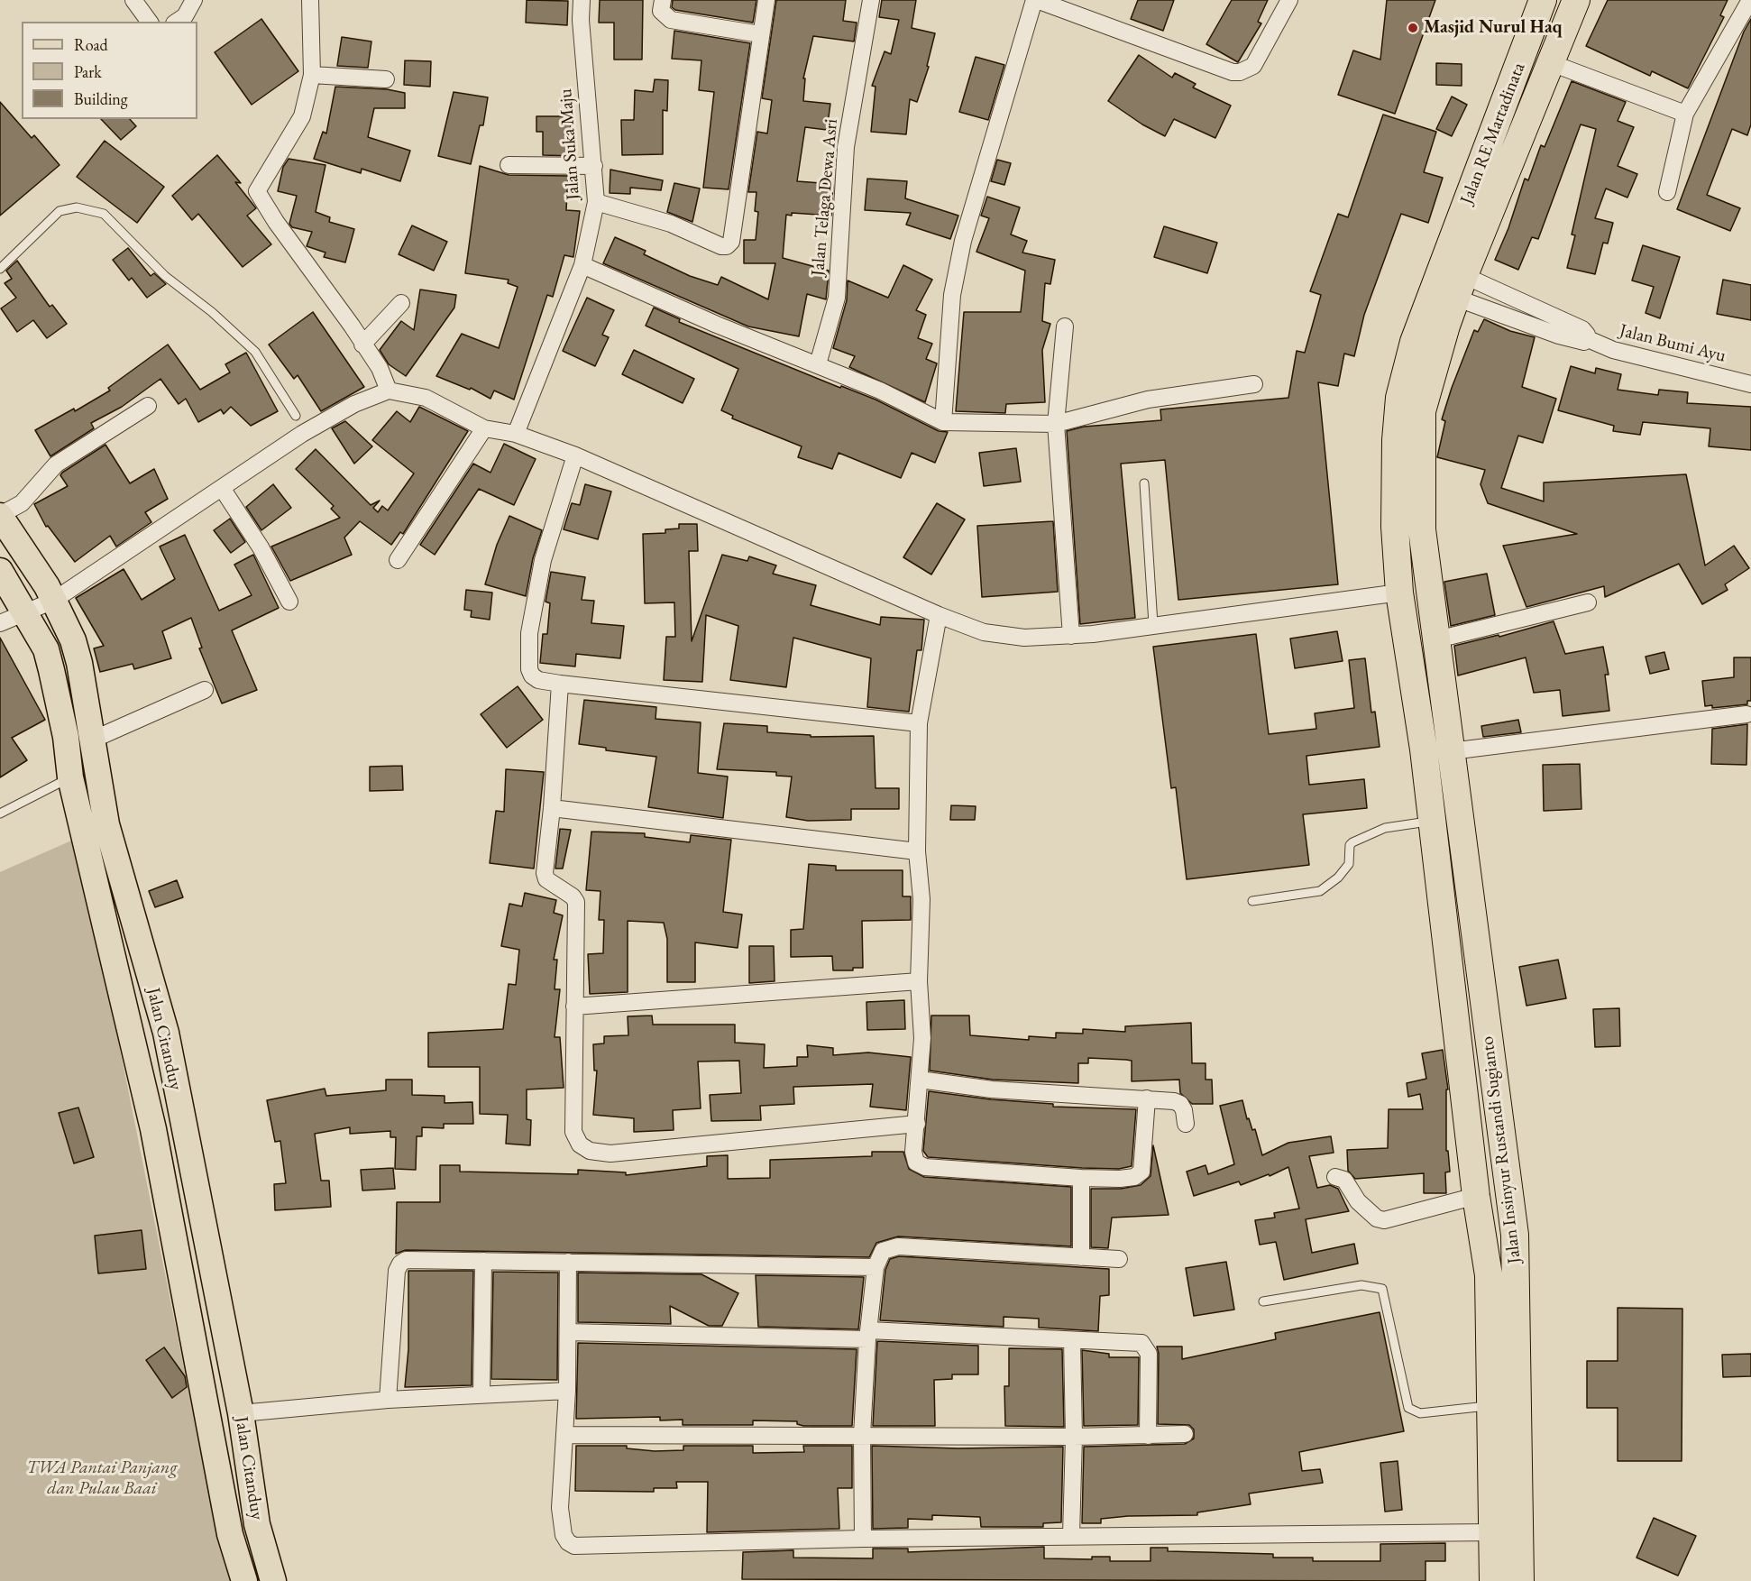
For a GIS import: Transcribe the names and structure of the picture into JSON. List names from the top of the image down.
{
  "streets": {
    "highway": ["Jalan RE Martadinata", "Jalan Insinyur Rustandi Sugianto"],
    "main road": ["Jalan Citanduy"],
    "street": ["Jalan Suka Maju", "Jalan Telaga Dewa Asri", "Jalan Bumi Ayu"]
  },
  "crossings": [
    ["Jalan RE Martadinata", "Jalan Bumi Ayu"],
    ["Jalan RE Martadinata", "Jalan Insinyur Rustandi Sugianto"],
    ["Jalan Bumi Ayu", "Jalan Insinyur Rustandi Sugianto"]
  ],
  "parks": ["TWA Pantai Panjang dan Pulau Baai"],
  "places": ["Masjid Nurul Haq"],
  "legend": ["Road", "Park", "Building"]
}
